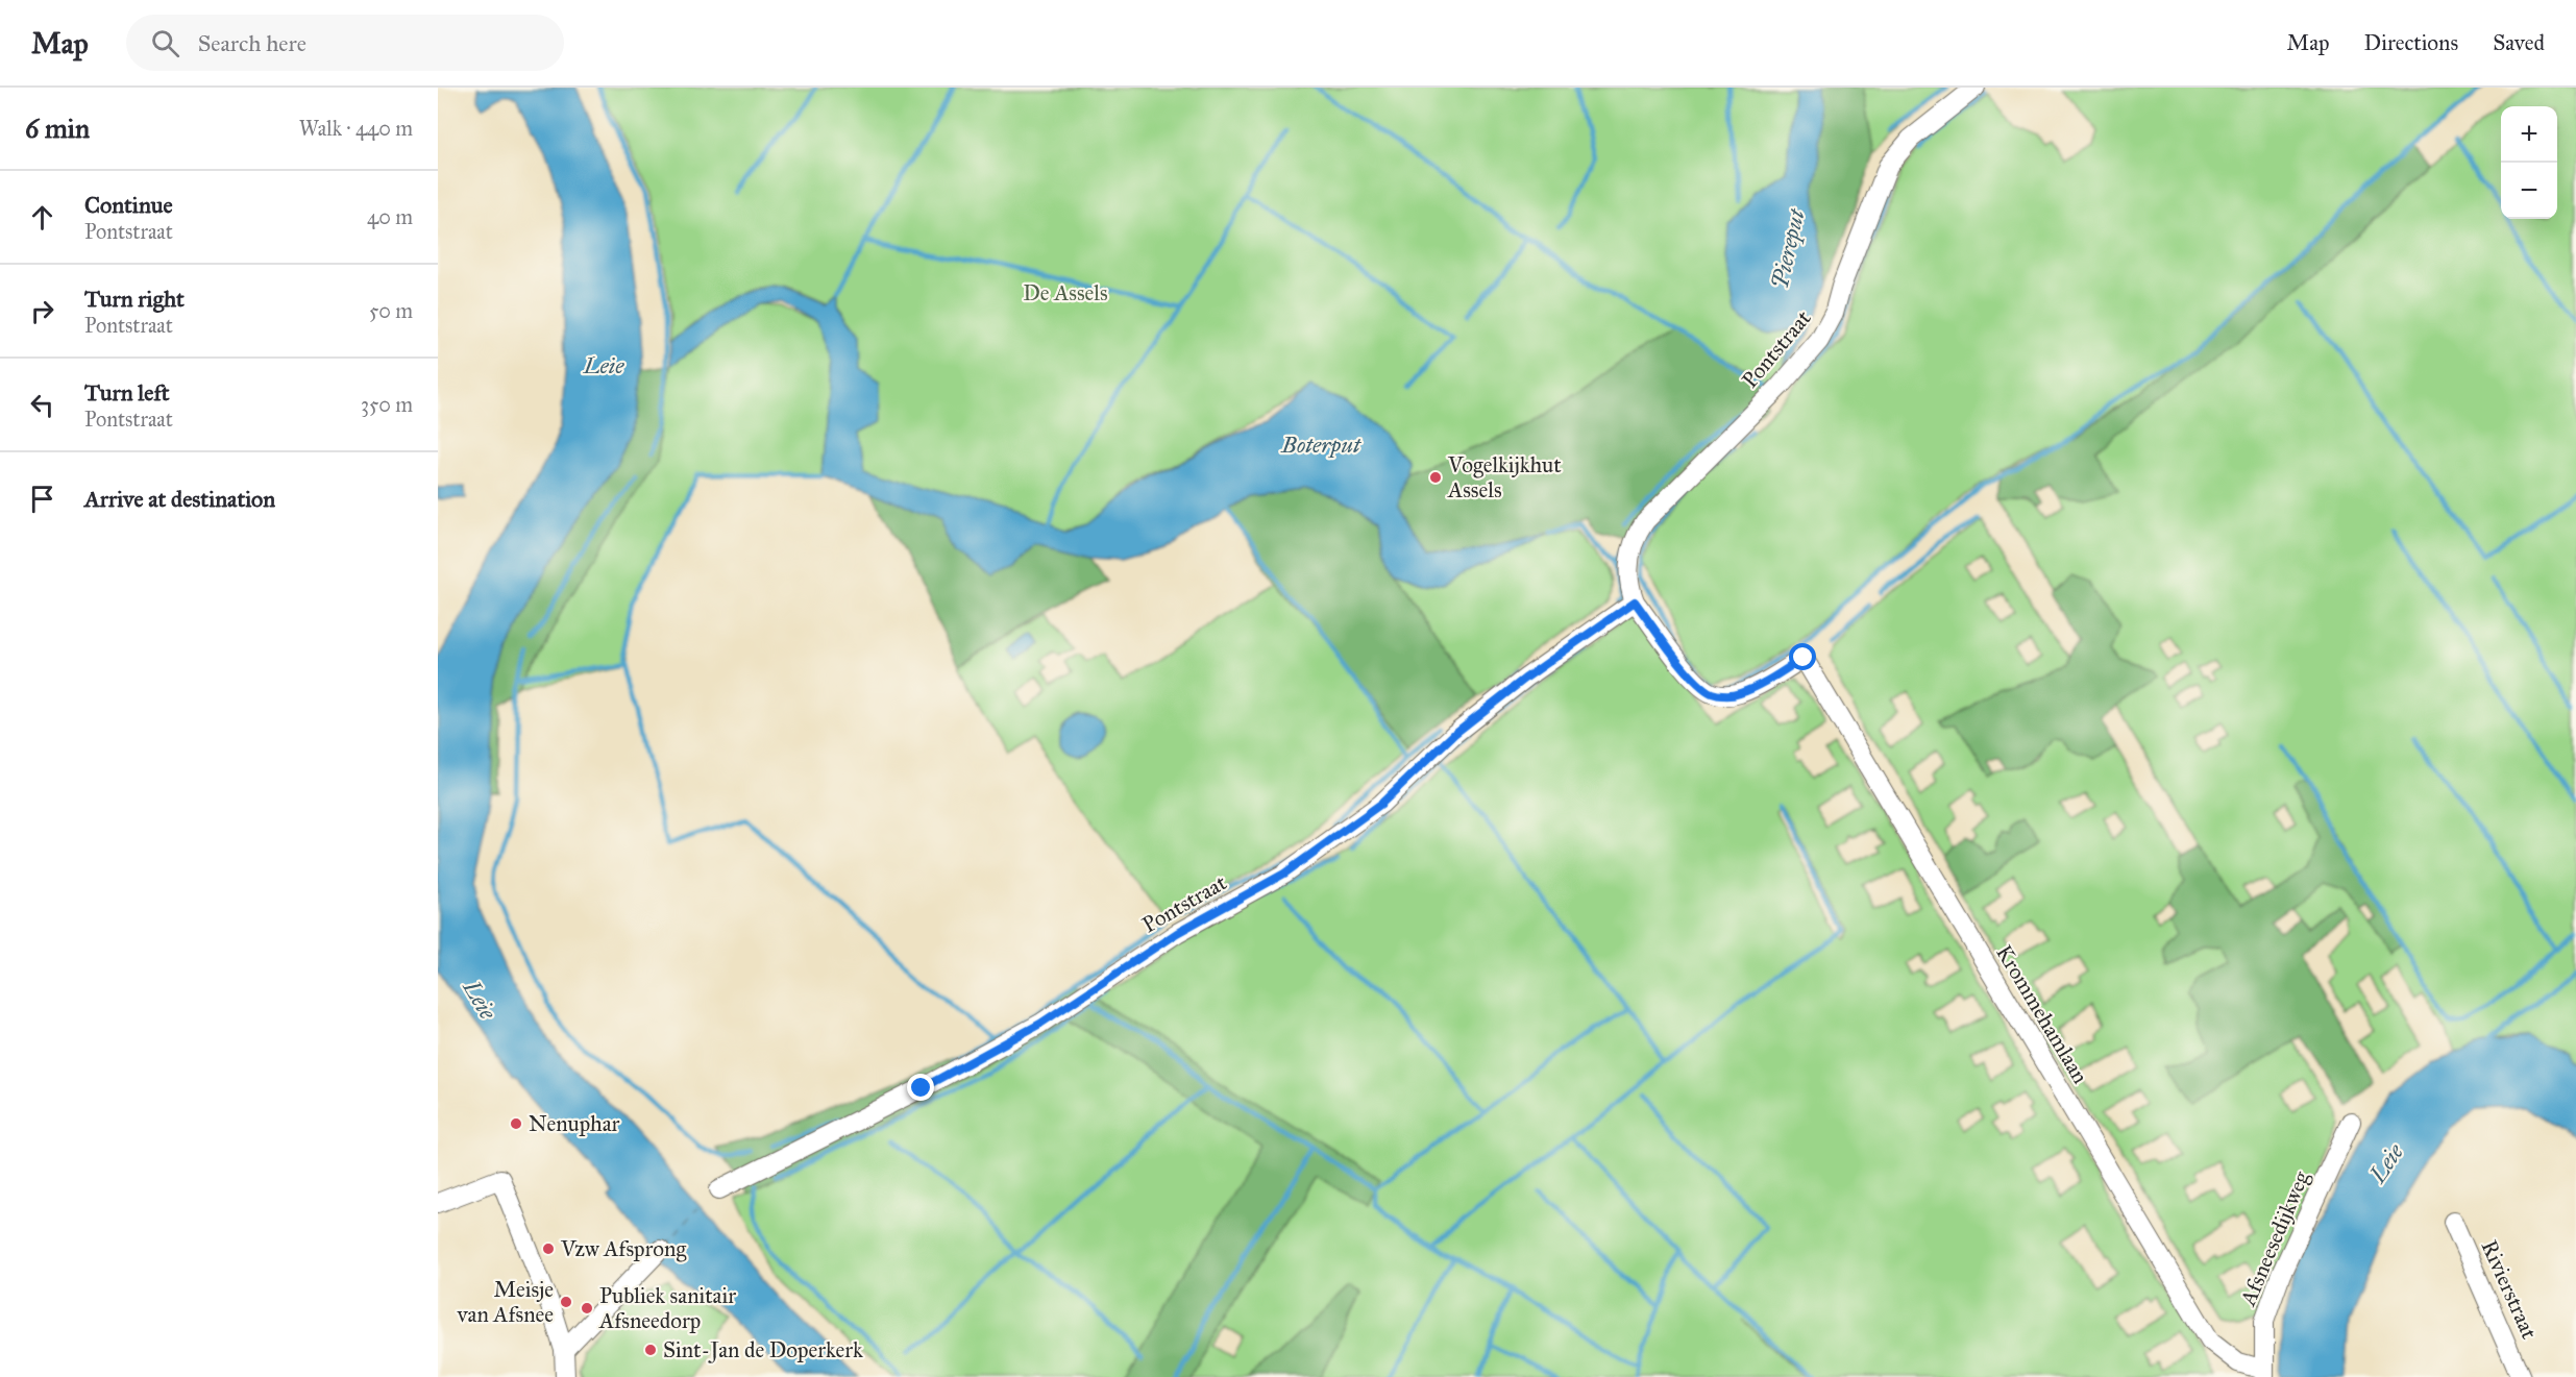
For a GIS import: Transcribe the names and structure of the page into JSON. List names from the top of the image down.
{
  "streets": {
    "street": [
      "Pontstraat",
      "Krommehamlaan",
      "Afsneesedijkweg",
      "Rivierstraat"
    ]
  },
  "crossings": [
    ["Pontstraat", "Krommehamlaan"],
    ["Krommehamlaan", "Afsneesedijkweg"]
  ],
  "water": ["Piereput", "Leie", "Boterput"],
  "parks": ["De Assels"],
  "places": [
    "Vogelkijkhut Assels",
    "Nenuphar",
    "Vzw Afsprong",
    "Meisje van Afsnee",
    "Publiek sanitair Afsneedorp",
    "Sint-Jan de Doperkerk"
  ],
  "page": {
    "header": "Map",
    "search": "Search here",
    "nav": ["Map", "Directions", "Saved"],
    "heading": ["6 min", "Walk · 440 m"],
    "map_buttons": ["+", "−"],
    "list": [
      ["Continue", "Pontstraat", "40 m"],
      ["Turn right", "Pontstraat", "50 m"],
      ["Turn left", "Pontstraat", "350 m"],
      "Arrive at destination"
    ]
  }
}
